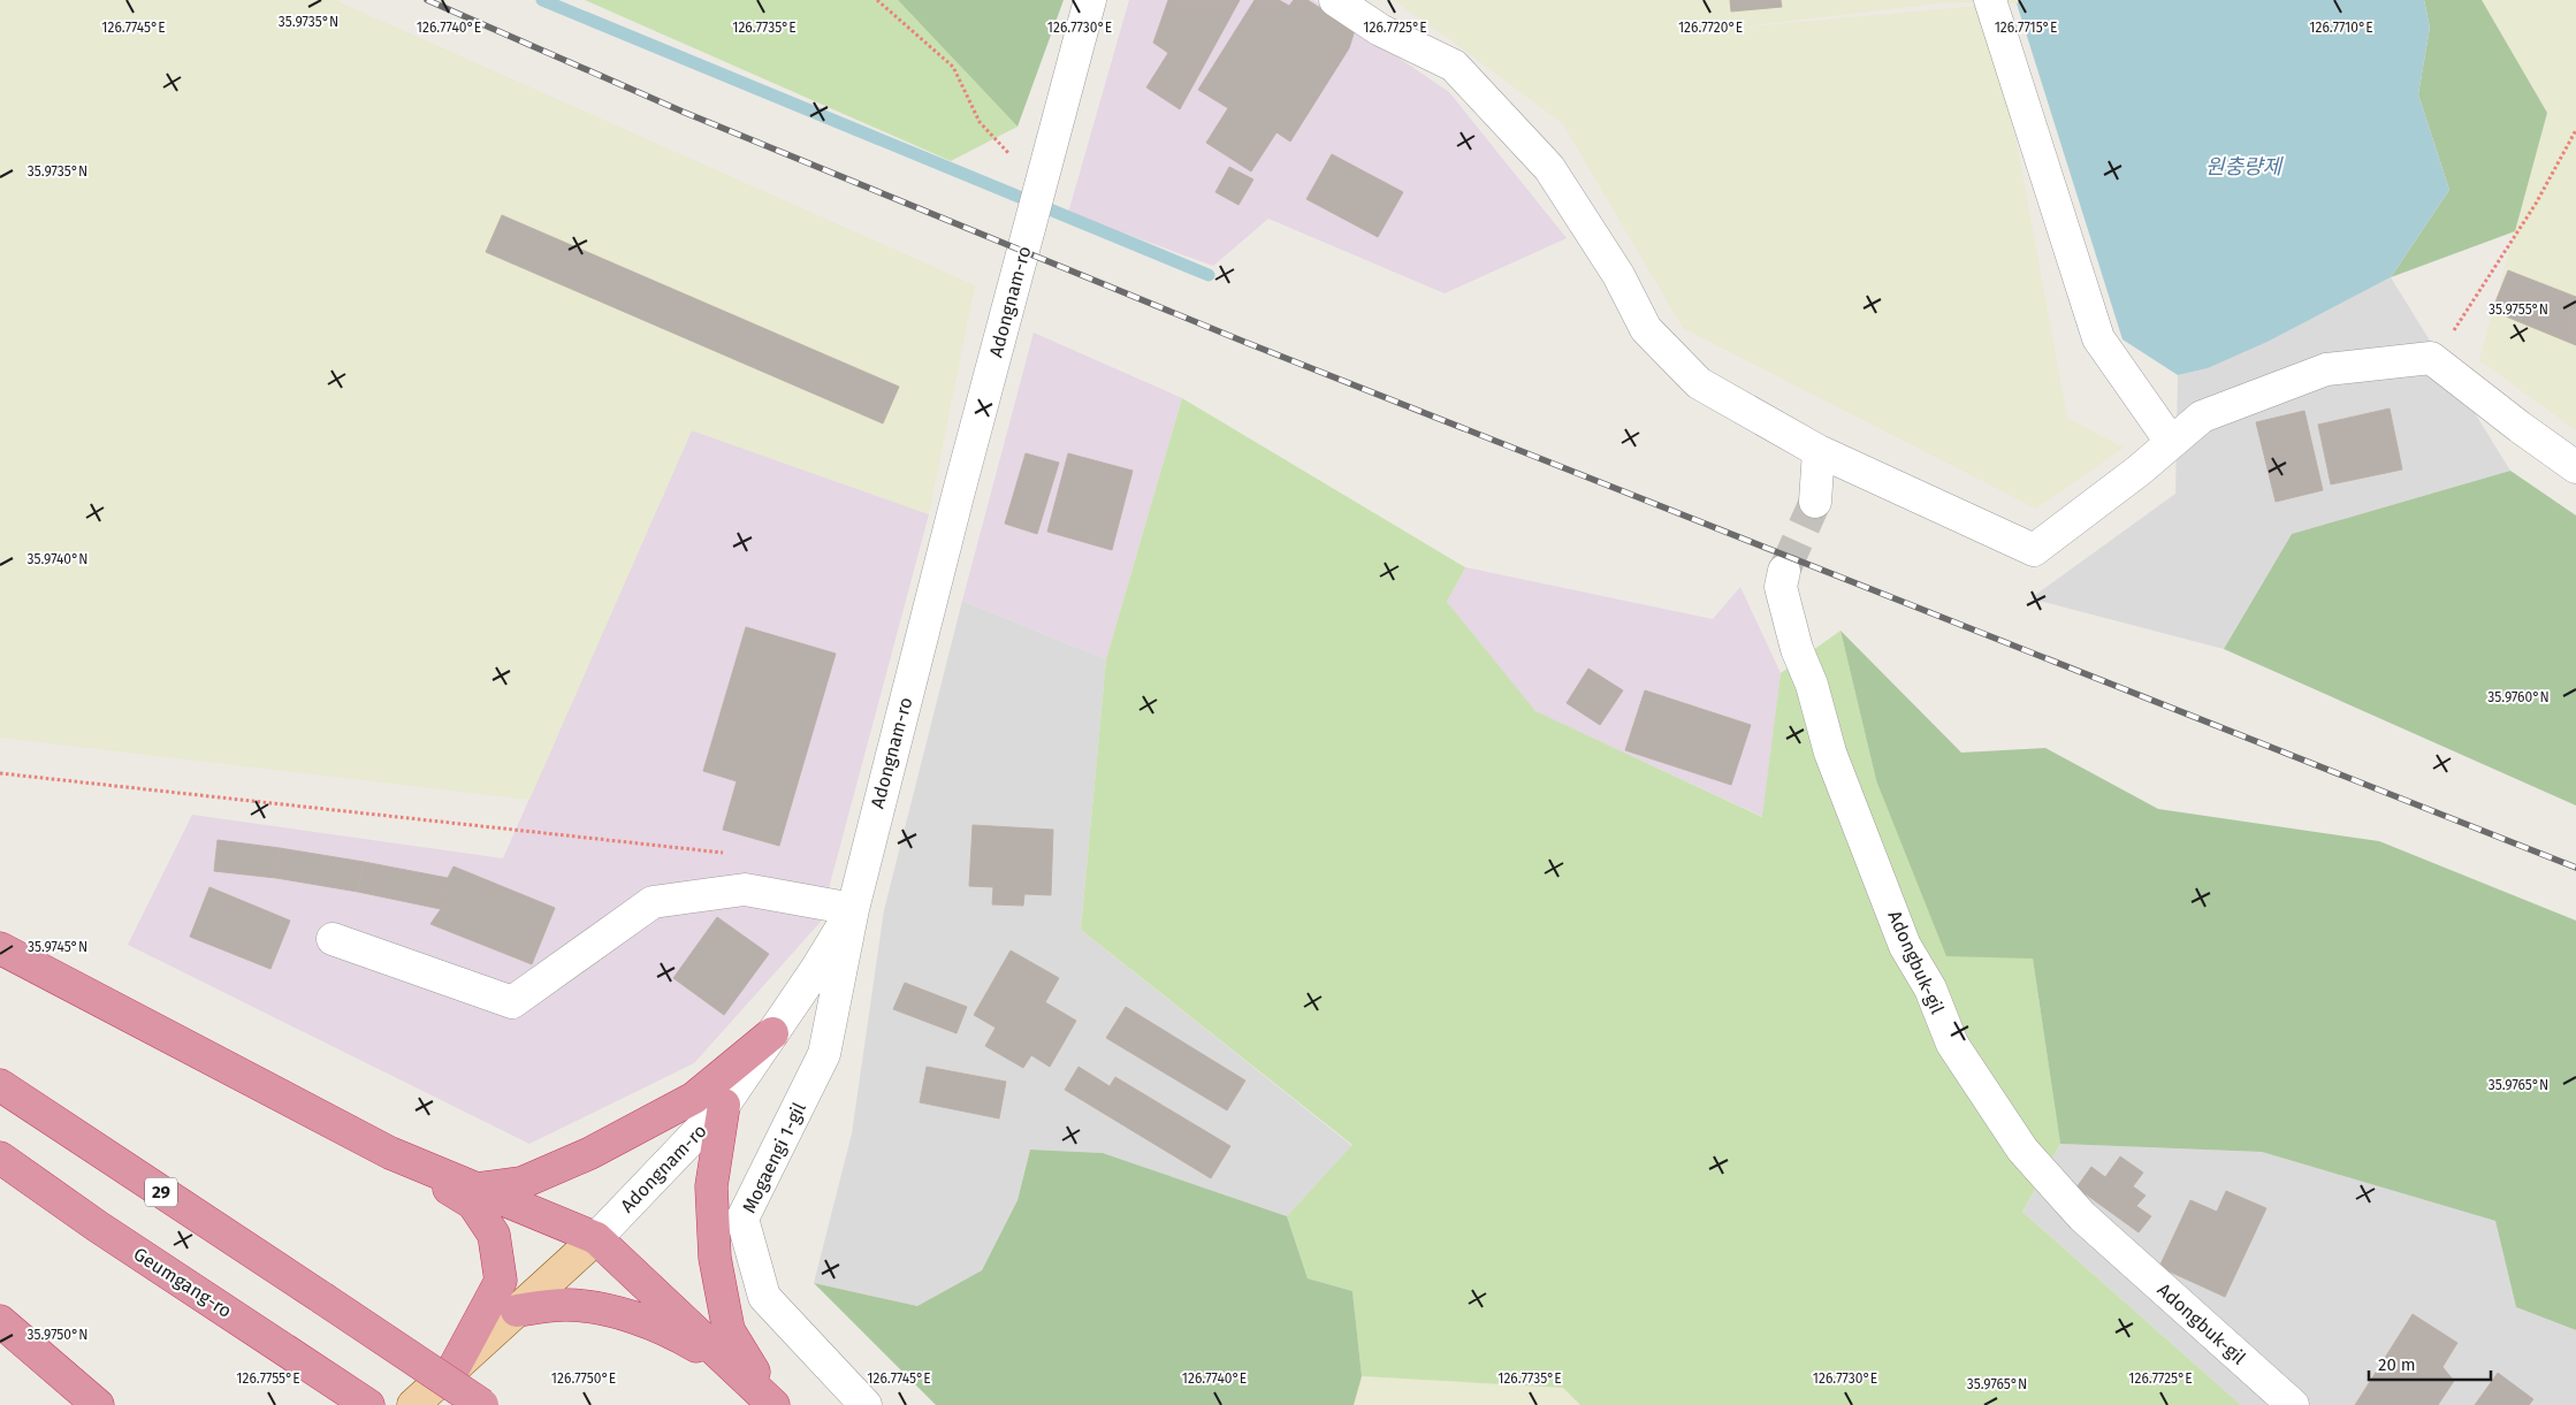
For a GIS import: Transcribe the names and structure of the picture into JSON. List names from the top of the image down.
{
  "streets": {
    "highway": ["29", "Geumgang-ro"],
    "main road": ["Adongnam-ro"],
    "street": ["Adongbuk-gil", "Mogaengi 1-gil"]
  },
  "crossings": [
    ["Adongnam-ro", "Mogaengi 1-gil"]
  ],
  "water": ["원충량제"],
  "scale_bar": "20 m",
  "coordinates": [
    "35.9735°N",
    "126.7745°E",
    "126.7740°E",
    "126.7735°E",
    "126.7730°E",
    "126.7725°E",
    "126.7720°E",
    "126.7715°E",
    "126.7710°E",
    "35.9755°N",
    "35.9740°N",
    "35.9760°N",
    "35.9745°N",
    "35.9765°N",
    "35.9750°N",
    "126.7755°E",
    "126.7750°E"
  ]
}
